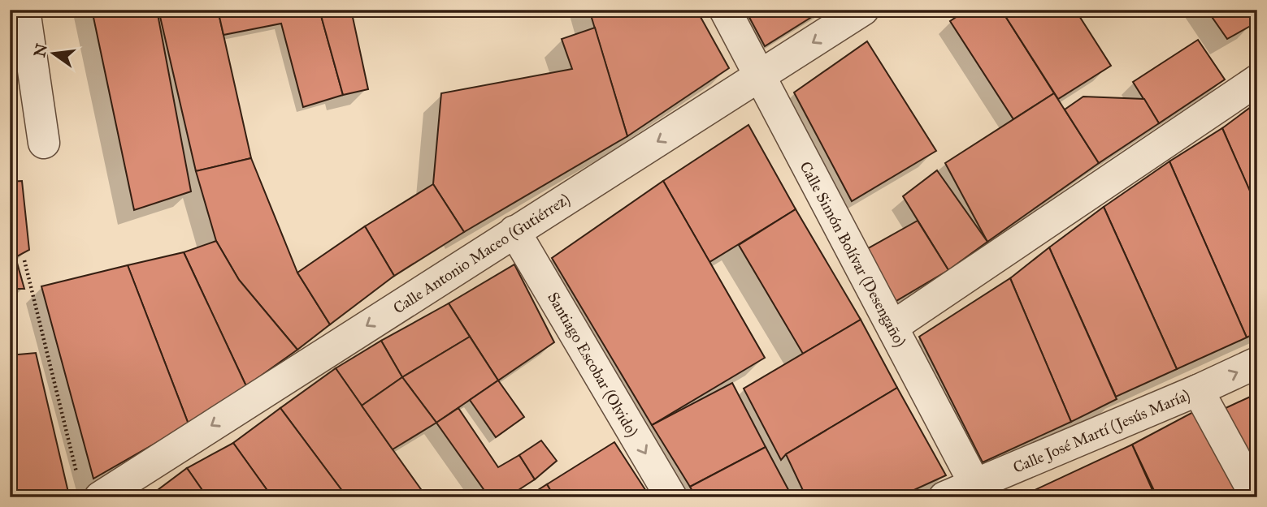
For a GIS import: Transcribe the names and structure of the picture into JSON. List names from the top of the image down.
{
  "streets": {
    "street": [
      "Calle Antonio Maceo (Gutiérrez)",
      "Calle Simón Bolívar (Desengaño)",
      "Santiago Escobar (Olvido)",
      "Calle José Martí (Jesús María)"
    ]
  },
  "crossings": [
    ["Calle Antonio Maceo (Gutiérrez)", "Calle Simón Bolívar (Desengaño)"],
    ["Calle Antonio Maceo (Gutiérrez)", "Santiago Escobar (Olvido)"],
    ["Calle Simón Bolívar (Desengaño)", "Calle José Martí (Jesús María)"]
  ],
  "one_way": ["Calle Antonio Maceo (Gutiérrez)", "Santiago Escobar (Olvido)"],
  "north": "left"
}
